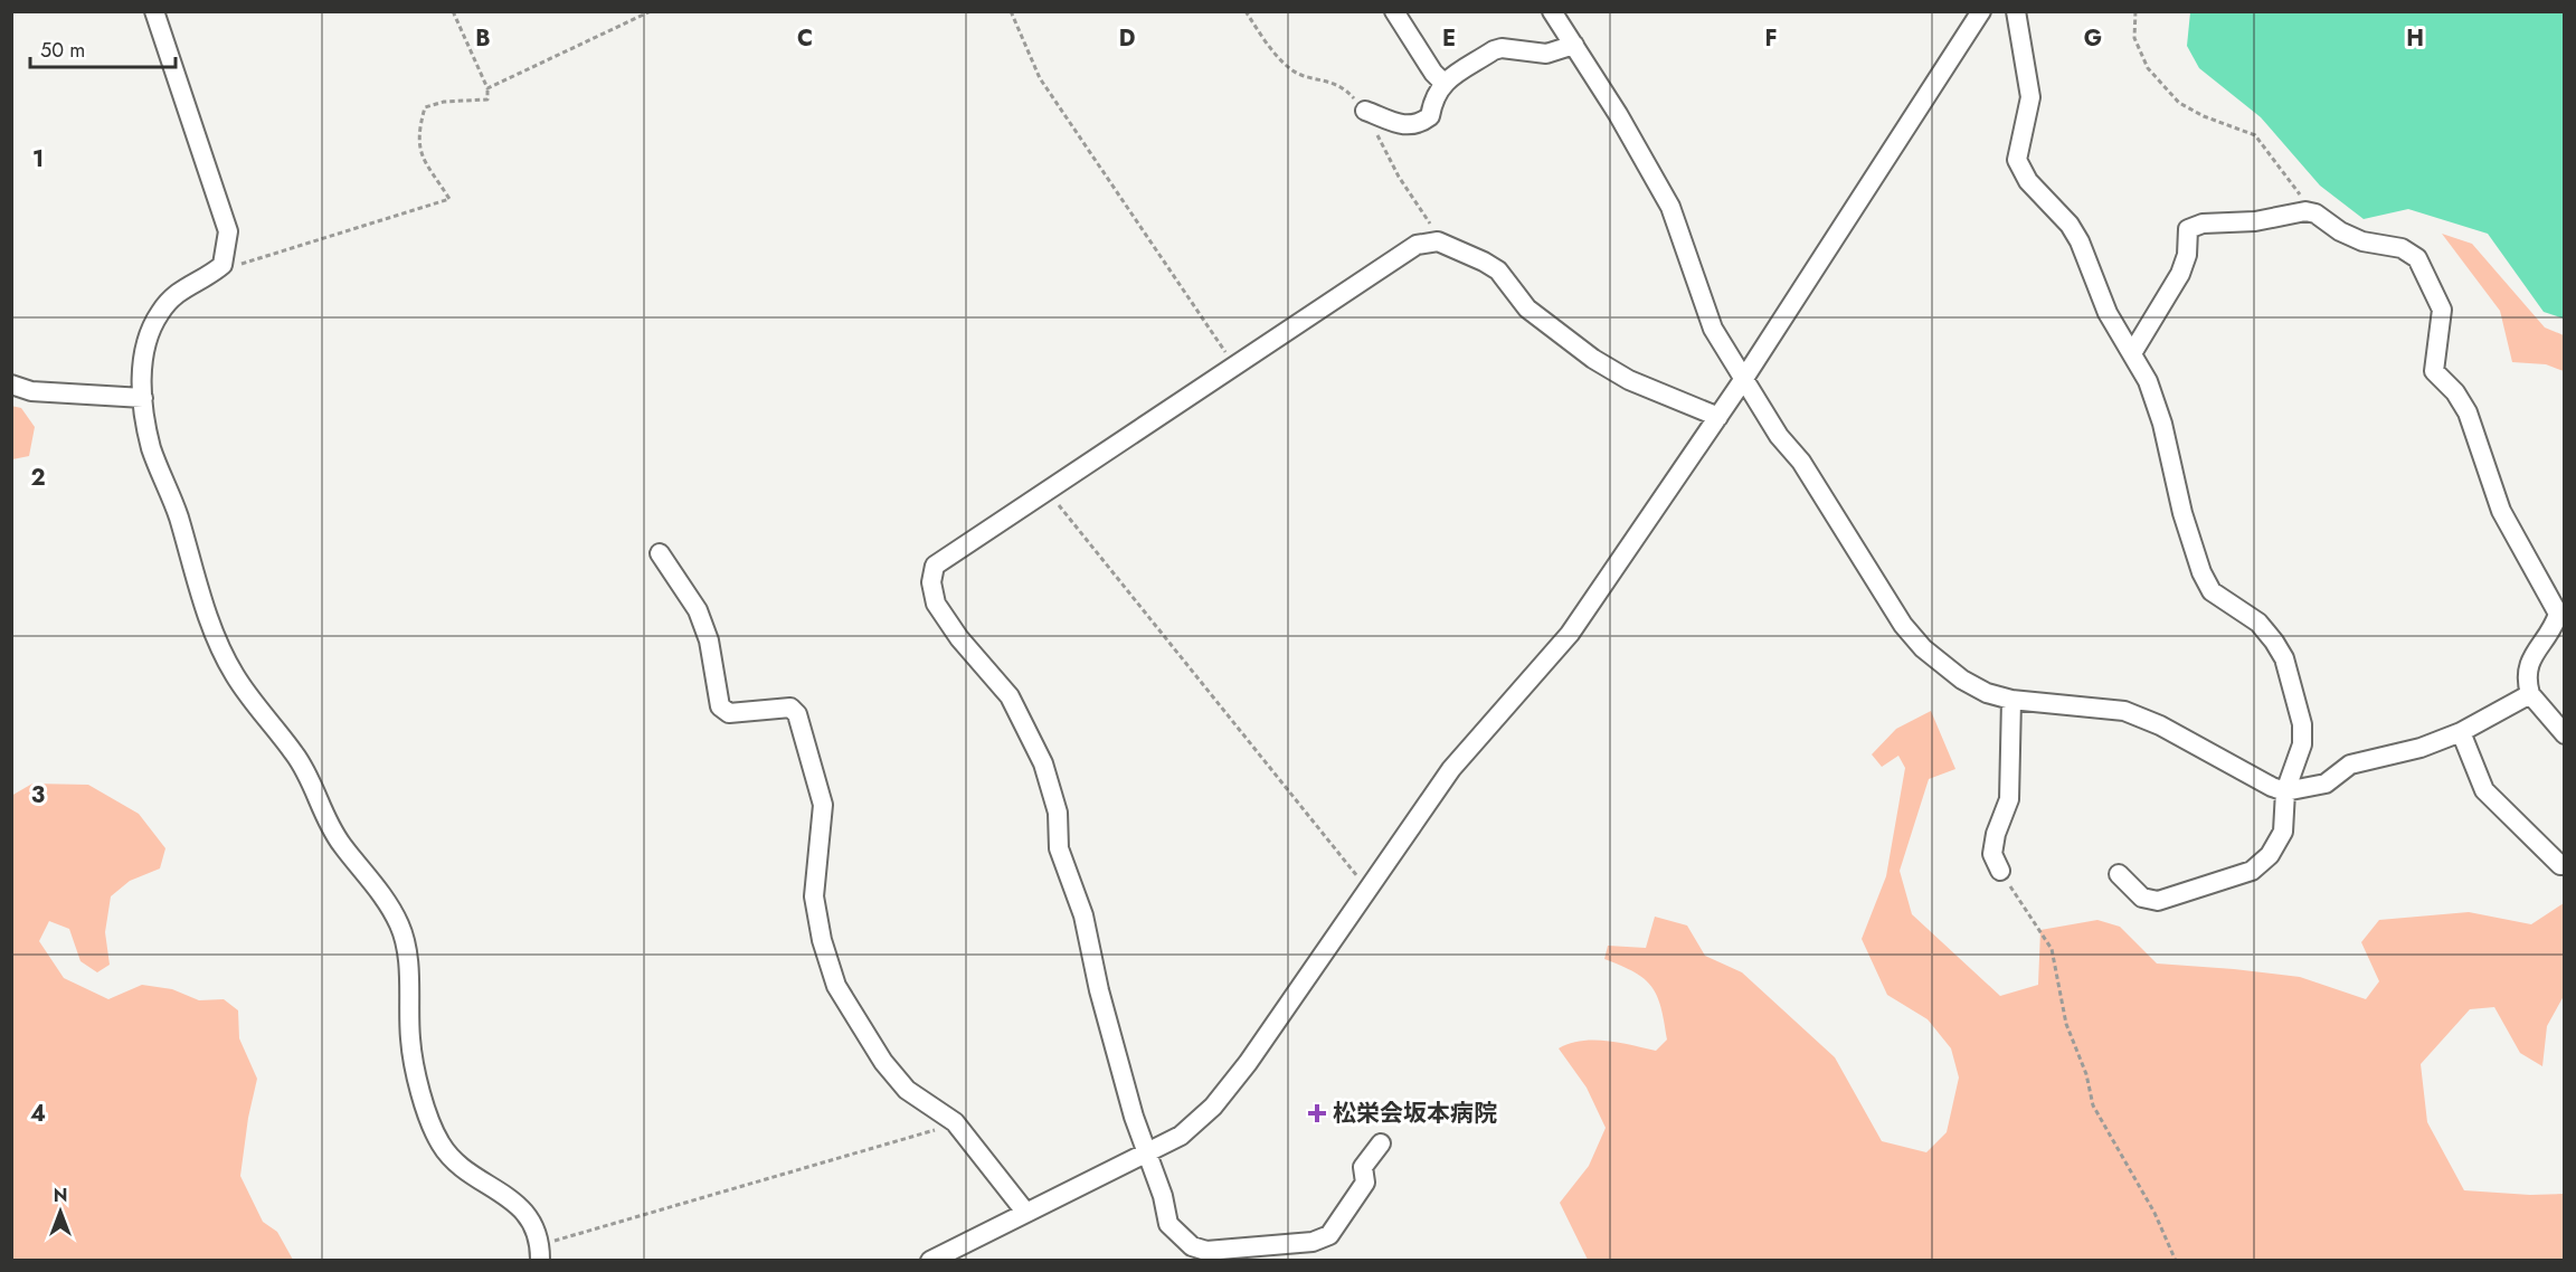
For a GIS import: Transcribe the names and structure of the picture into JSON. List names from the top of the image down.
{
  "places": {
    "health": ["松栄会坂本病院"]
  },
  "scale_bar": "50 m",
  "north": "top",
  "grid": {
    "columns": [
      "B",
      "C",
      "D",
      "E",
      "F",
      "G",
      "H"
    ],
    "rows": [
      "1",
      "2",
      "3",
      "4"
    ]
  }
}
